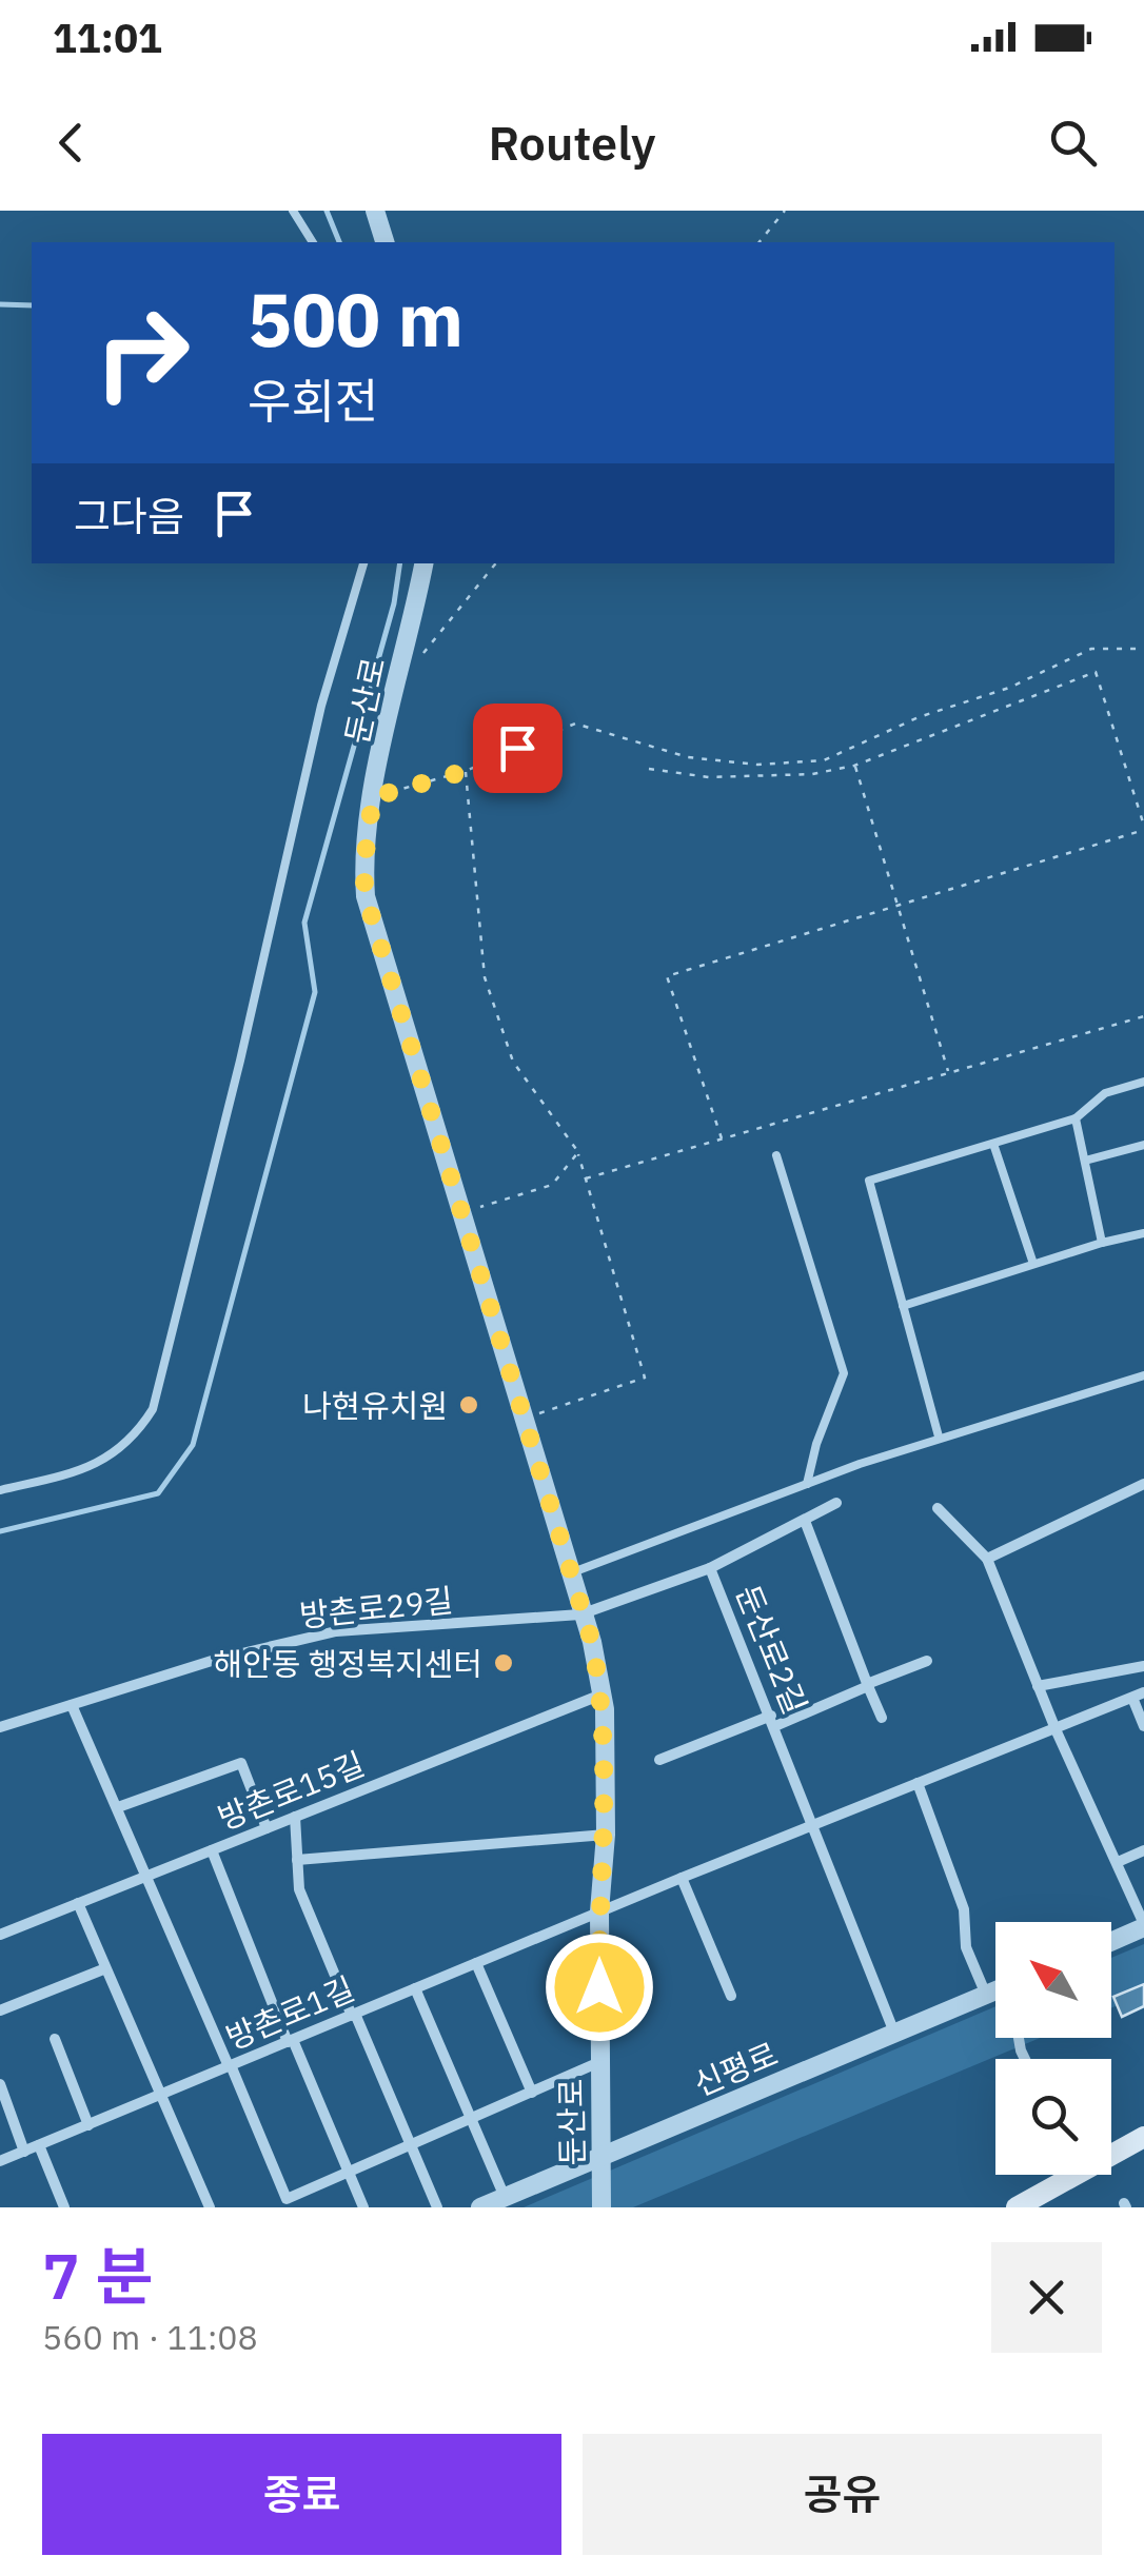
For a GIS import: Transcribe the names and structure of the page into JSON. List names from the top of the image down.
{
  "streets": {
    "street": [
      "둔산로",
      "방촌로29길",
      "둔산로2길",
      "방촌로15길",
      "방촌로1길",
      "신평로"
    ]
  },
  "crossings": [
    ["둔산로", "방촌로29길"],
    ["둔산로", "방촌로15길"],
    ["둔산로", "방촌로1길"],
    ["둔산로", "신평로"],
    ["방촌로29길", "둔산로2길"],
    ["둔산로2길", "신평로"]
  ],
  "places": ["나현유치원", "해안동 행정복지센터"],
  "north": "top left",
  "page": {
    "status": "11:01",
    "header": "Routely",
    "turn": ["500 m", "우회전"],
    "then": "그다음",
    "heading": ["7 분", "560 m · 11:08"],
    "buttons": ["종료", "공유"]
  }
}
